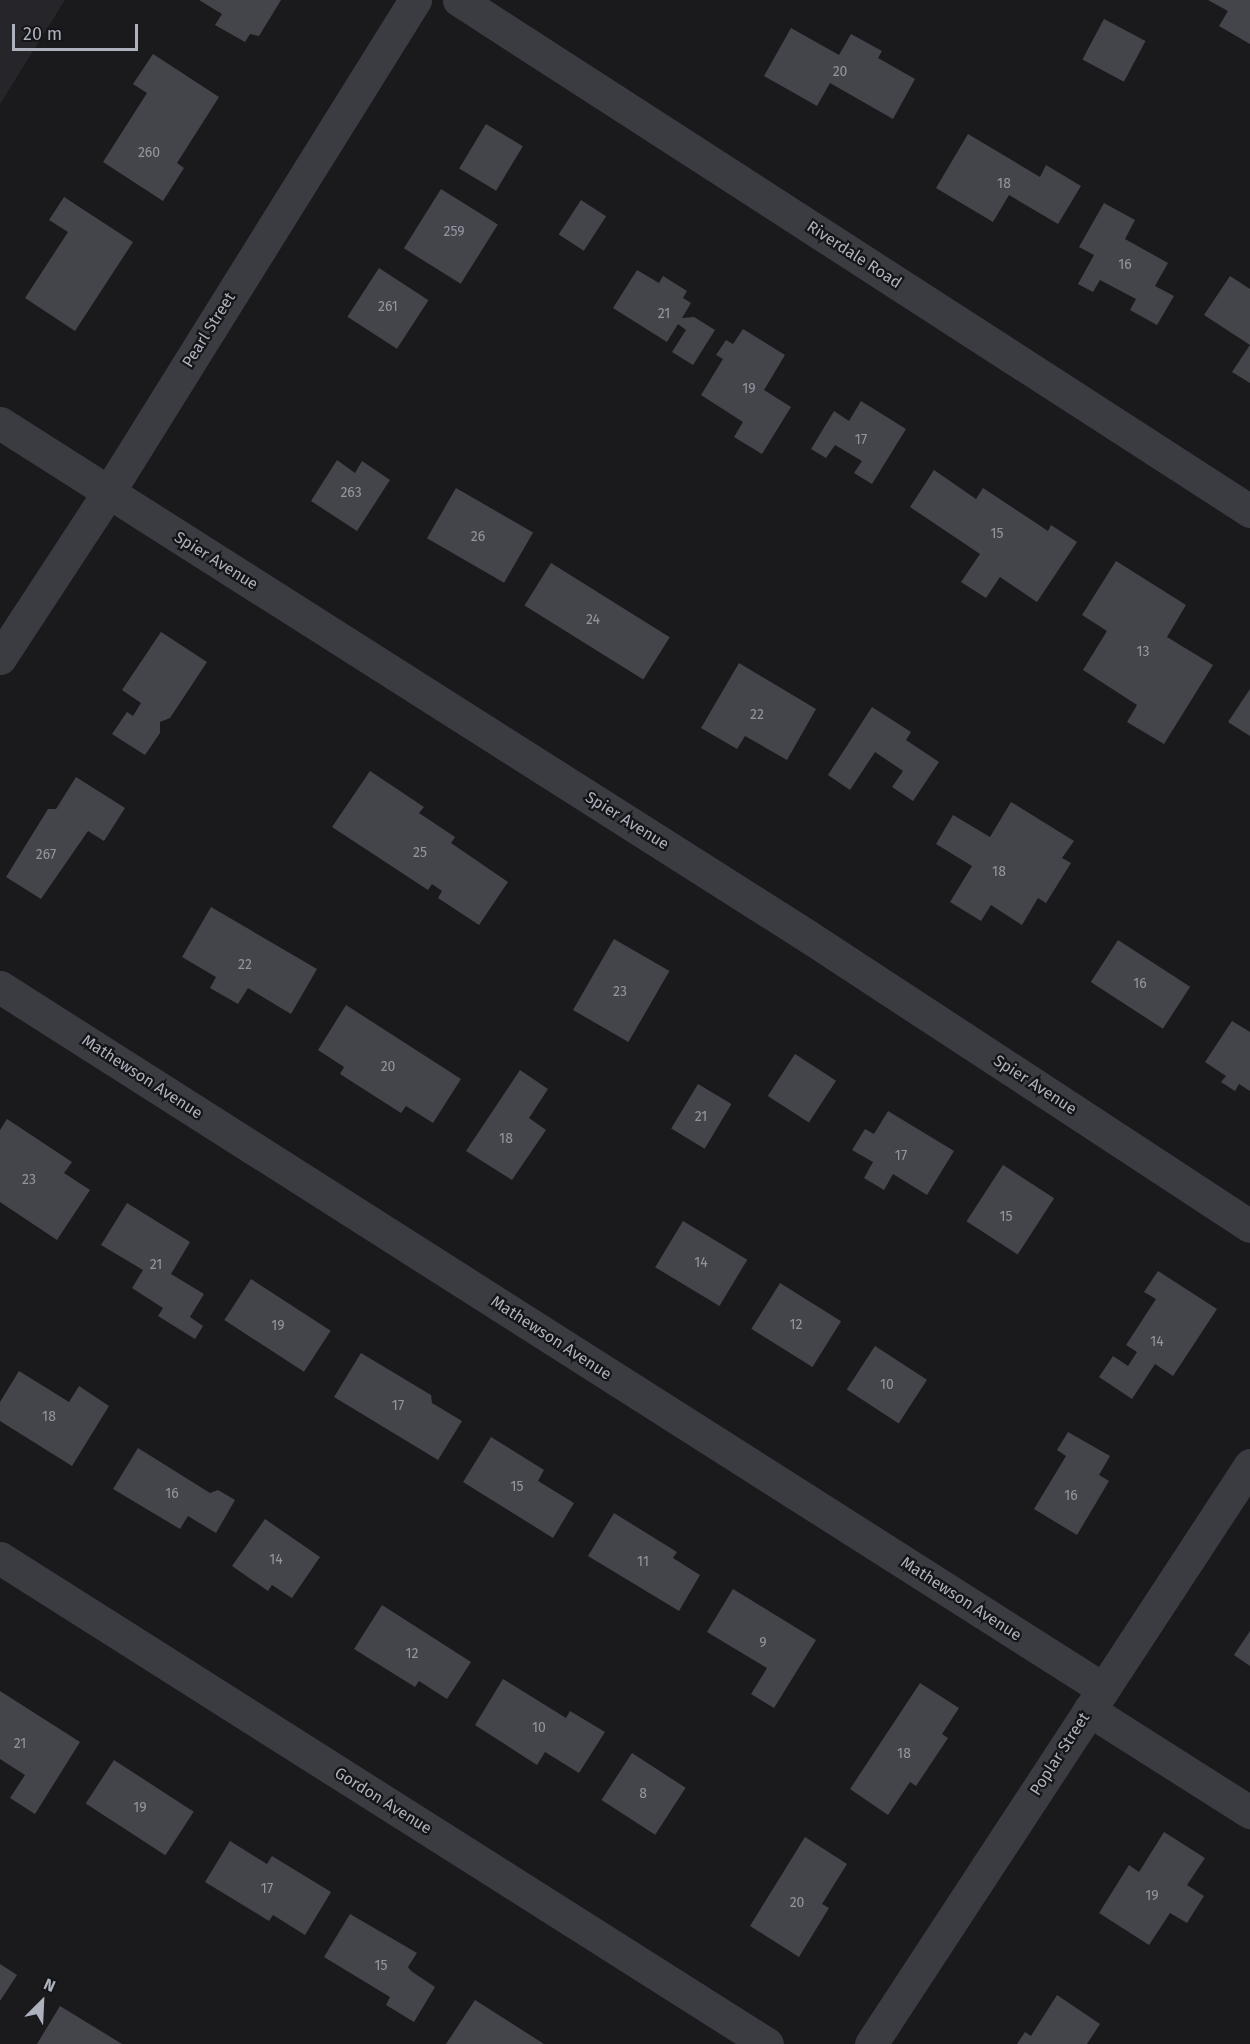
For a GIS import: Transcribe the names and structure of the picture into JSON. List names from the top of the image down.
{
  "streets": {
    "street": [
      "Riverdale Road",
      "Pearl Street",
      "Spier Avenue",
      "Mathewson Avenue",
      "Poplar Street",
      "Gordon Avenue"
    ]
  },
  "crossings": [
    ["Pearl Street", "Spier Avenue"],
    ["Mathewson Avenue", "Poplar Street"]
  ],
  "house_numbers": [
    "20",
    "260",
    "18",
    "259",
    "16",
    "261",
    "21",
    "19",
    "17",
    "263",
    "15",
    "26",
    "24",
    "13",
    "22",
    "25",
    "267",
    "18",
    "22",
    "16",
    "23",
    "20",
    "21",
    "18",
    "17",
    "23",
    "15",
    "14",
    "21",
    "12",
    "19",
    "14",
    "10",
    "17",
    "18",
    "15",
    "16",
    "16",
    "14",
    "11",
    "9",
    "12",
    "10",
    "21",
    "18",
    "8",
    "19",
    "17",
    "19",
    "20",
    "15"
  ],
  "scale_bar": "20 m",
  "north": "top right"
}
